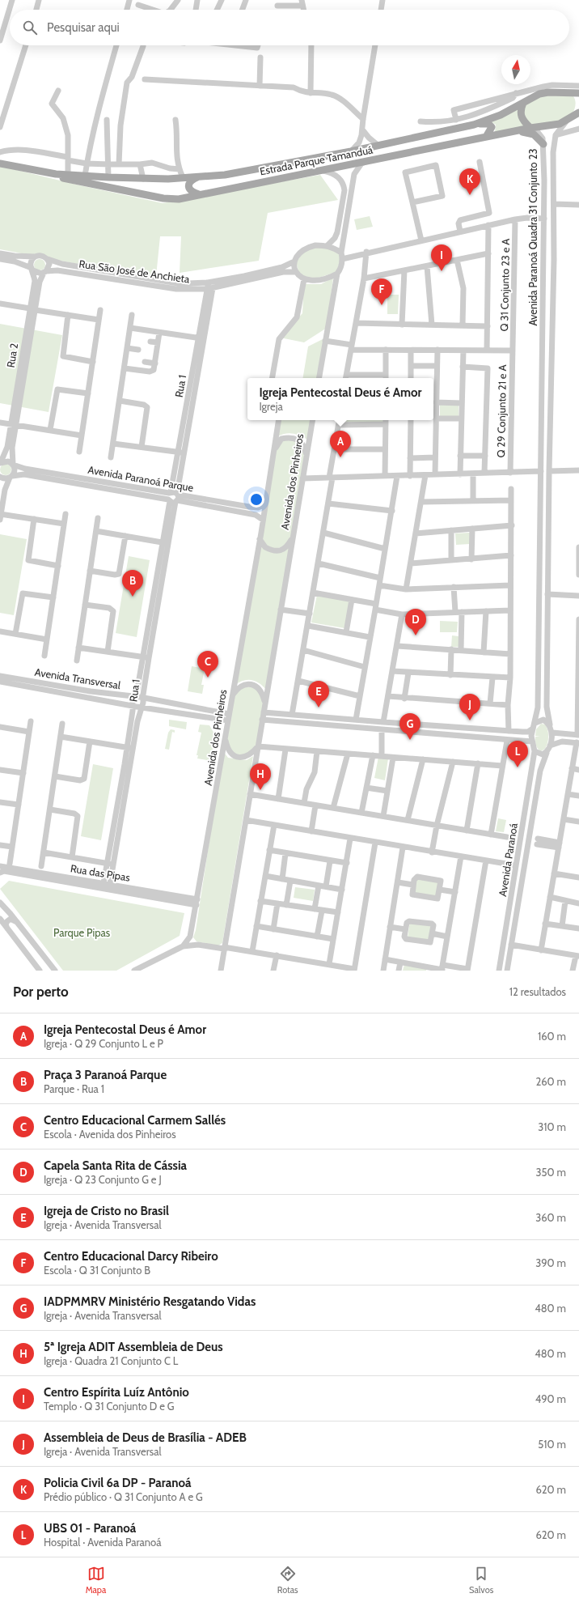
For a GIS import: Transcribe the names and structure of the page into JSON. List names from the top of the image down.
{
  "streets": {
    "main road": ["Estrada Parque Tamanduá"],
    "street": [
      "Avenida Paranoá Quadra 31 Conjunto 23",
      "Rua São José de Anchieta",
      "Q 31 Conjunto 23 e A",
      "Rua 2",
      "Rua 1",
      "Q 29 Conjunto 21 e A",
      "Avenida Paranoá Parque",
      "Avenida dos Pinheiros",
      "Avenida Transversal",
      "Avenida Paranoá",
      "Rua das Pipas"
    ]
  },
  "crossings": [
    ["Estrada Parque Tamanduá", "Avenida Paranoá Quadra 31 Conjunto 23"],
    ["Avenida Paranoá Quadra 31 Conjunto 23", "Avenida Paranoá"],
    ["Rua São José de Anchieta", "Rua 2"],
    ["Rua São José de Anchieta", "Rua 1"],
    ["Q 31 Conjunto 23 e A", "Q 29 Conjunto 21 e A"],
    ["Rua 2", "Avenida Paranoá Parque"],
    ["Rua 1", "Avenida Paranoá Parque"],
    ["Rua 1", "Avenida Transversal"],
    ["Rua 1", "Rua das Pipas"],
    ["Avenida Paranoá Parque", "Avenida dos Pinheiros"],
    ["Avenida dos Pinheiros", "Avenida Transversal"],
    ["Avenida dos Pinheiros", "Rua das Pipas"]
  ],
  "parks": ["Parque Pipas"],
  "north": "top",
  "page": {
    "search": "Pesquisar aqui",
    "pins": [
      "K",
      "I",
      "F",
      "A",
      "B",
      "D",
      "C",
      "E",
      "J",
      "G",
      "L",
      "H"
    ],
    "popup": ["Igreja Pentecostal Deus é Amor", "Igreja"],
    "heading": ["Por perto", "12 resultados"],
    "list": [
      {
        "mark": "A",
        "name": "Igreja Pentecostal Deus é Amor",
        "note": "Igreja · Q 29 Conjunto L e P",
        "value": "160 m"
      },
      {
        "mark": "B",
        "name": "Praça 3 Paranoá Parque",
        "note": "Parque · Rua 1",
        "value": "260 m"
      },
      {
        "mark": "C",
        "name": "Centro Educacional Carmem Sallés",
        "note": "Escola · Avenida dos Pinheiros",
        "value": "310 m"
      },
      {
        "mark": "D",
        "name": "Capela Santa Rita de Cássia",
        "note": "Igreja · Q 23 Conjunto G e J",
        "value": "350 m"
      },
      {
        "mark": "E",
        "name": "Igreja de Cristo no Brasil",
        "note": "Igreja · Avenida Transversal",
        "value": "360 m"
      },
      {
        "mark": "F",
        "name": "Centro Educacional Darcy Ribeiro",
        "note": "Escola · Q 31 Conjunto B",
        "value": "390 m"
      },
      {
        "mark": "G",
        "name": "IADPMMRV Ministério Resgatando Vidas",
        "note": "Igreja · Avenida Transversal",
        "value": "480 m"
      },
      {
        "mark": "H",
        "name": "5ª Igreja ADIT Assembleia de Deus",
        "note": "Igreja · Quadra 21 Conjunto C L",
        "value": "480 m"
      },
      {
        "mark": "I",
        "name": "Centro Espírita Luíz Antônio",
        "note": "Templo · Q 31 Conjunto D e G",
        "value": "490 m"
      },
      {
        "mark": "J",
        "name": "Assembleia de Deus de Brasília - ADEB",
        "note": "Igreja · Avenida Transversal",
        "value": "510 m"
      },
      {
        "mark": "K",
        "name": "Policia Civil 6a DP - Paranoá",
        "note": "Prédio público · Q 31 Conjunto A e G",
        "value": "620 m"
      },
      {
        "mark": "L",
        "name": "UBS 01 - Paranoá",
        "note": "Hospital · Avenida Paranoá",
        "value": "620 m"
      }
    ],
    "nav": ["Mapa", "Rotas", "Salvos"]
  }
}
